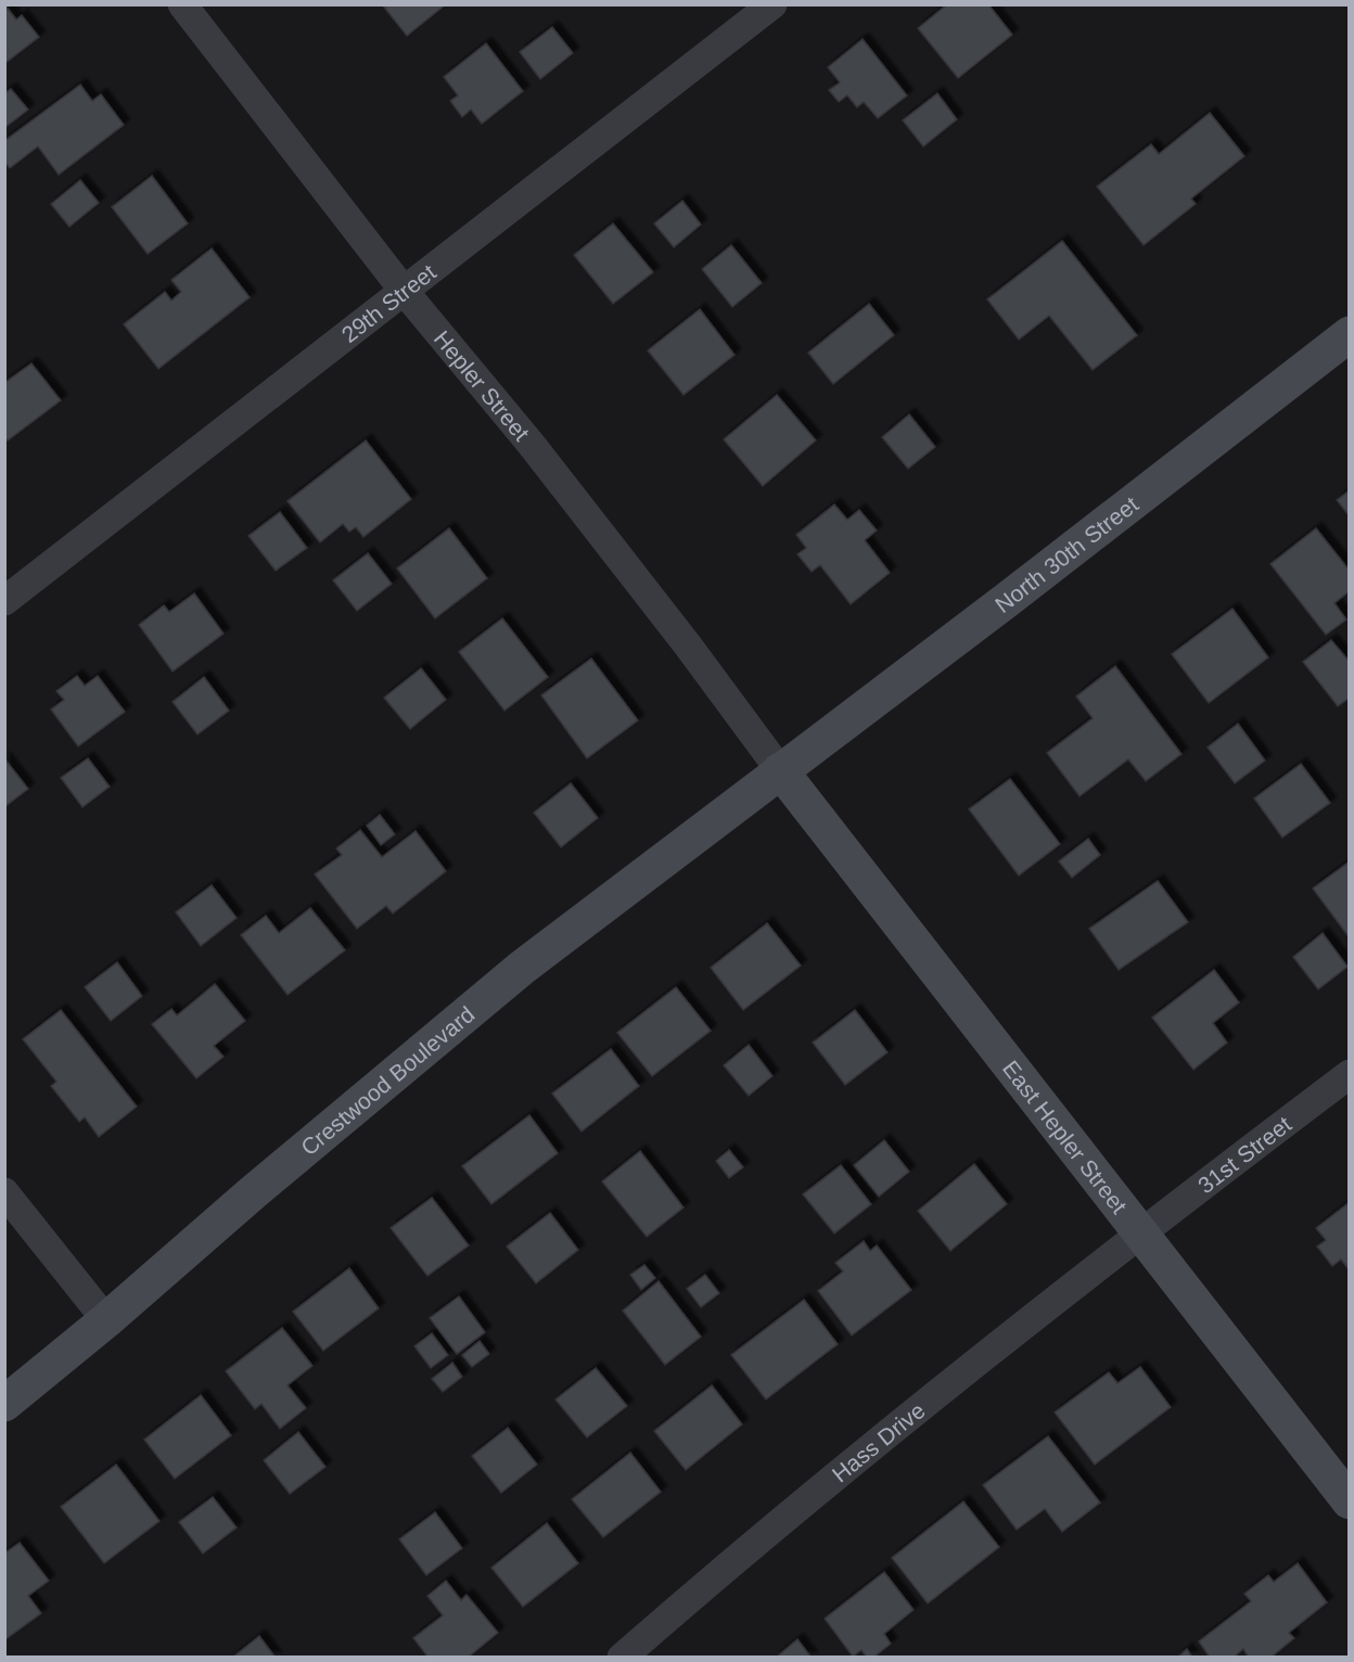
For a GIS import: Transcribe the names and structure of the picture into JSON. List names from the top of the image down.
{
  "streets": {
    "street": [
      "29th Street",
      "Hepler Street",
      "North 30th Street",
      "Crestwood Boulevard",
      "East Hepler Street",
      "31st Street",
      "Hass Drive"
    ]
  },
  "crossings": [
    ["29th Street", "Hepler Street"],
    ["Hepler Street", "North 30th Street"],
    ["Hepler Street", "Crestwood Boulevard"],
    ["Hepler Street", "East Hepler Street"],
    ["North 30th Street", "Crestwood Boulevard"],
    ["North 30th Street", "East Hepler Street"],
    ["Crestwood Boulevard", "East Hepler Street"],
    ["East Hepler Street", "31st Street"],
    ["East Hepler Street", "Hass Drive"],
    ["31st Street", "Hass Drive"]
  ]
}
